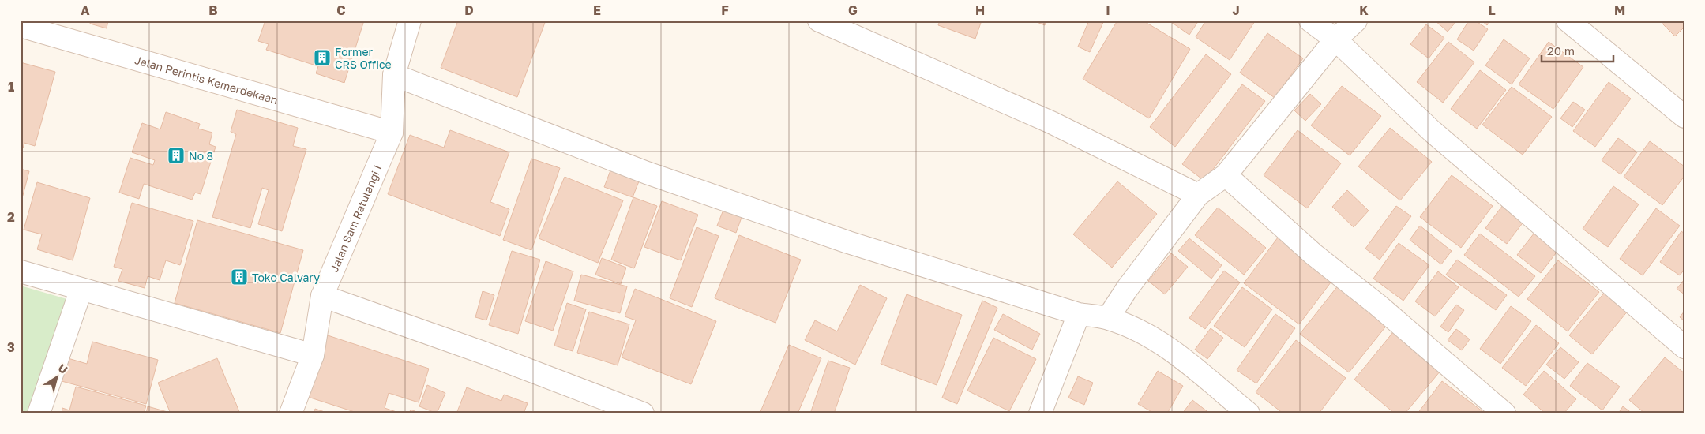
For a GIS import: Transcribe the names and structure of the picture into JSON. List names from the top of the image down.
{
  "streets": {
    "street": ["Jalan Perintis Kemerdekaan", "Jalan Sam Ratulangi I"]
  },
  "crossings": [
    ["Jalan Perintis Kemerdekaan", "Jalan Sam Ratulangi I"]
  ],
  "places": {
    "building": ["Former CRS Office", "No 8", "Toko Calvary"]
  },
  "scale_bar": "20 m",
  "north": "top right",
  "grid": {
    "columns": [
      "A",
      "B",
      "C",
      "D",
      "E",
      "F",
      "G",
      "H",
      "I",
      "J",
      "K",
      "L",
      "M"
    ],
    "rows": ["1", "2", "3"]
  }
}
